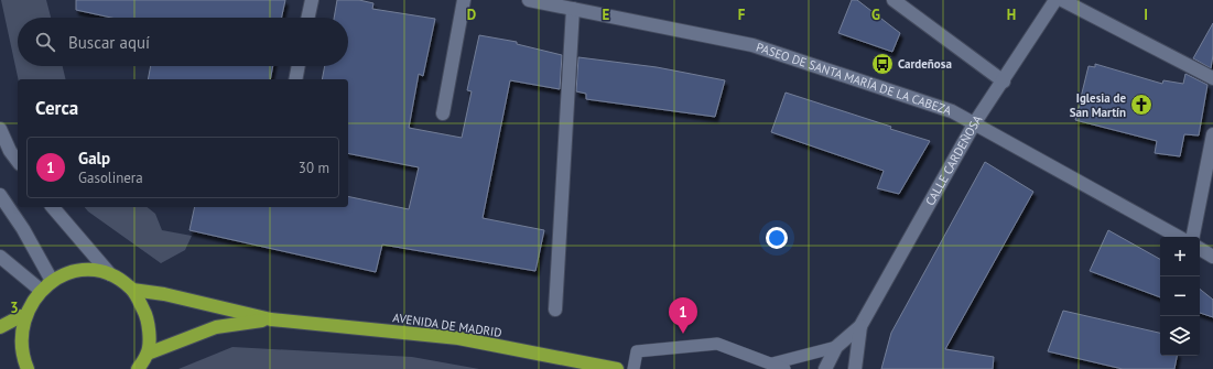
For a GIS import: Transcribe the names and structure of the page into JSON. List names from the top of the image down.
{
  "streets": {
    "highway": ["AVENIDA DE MADRID"],
    "street": ["PASEO DE SANTA MARÍA DE LA CABEZA", "CALLE CARDEÑOSA"]
  },
  "crossings": [
    ["PASEO DE SANTA MARÍA DE LA CABEZA", "CALLE CARDEÑOSA"]
  ],
  "places": {
    "bus stop": ["Cardeñosa"],
    "church": ["Iglesia de San Martín"]
  },
  "page": {
    "search": "Buscar aquí",
    "heading": "Cerca",
    "list": [
      {
        "mark": "1",
        "name": "Galp",
        "note": "Gasolinera",
        "value": "30 m"
      }
    ],
    "map_buttons": ["+", "−"],
    "pins": "1"
  },
  "grid": {
    "columns": [
      "D",
      "E",
      "F",
      "G",
      "H",
      "I"
    ],
    "rows": ["3"]
  }
}
